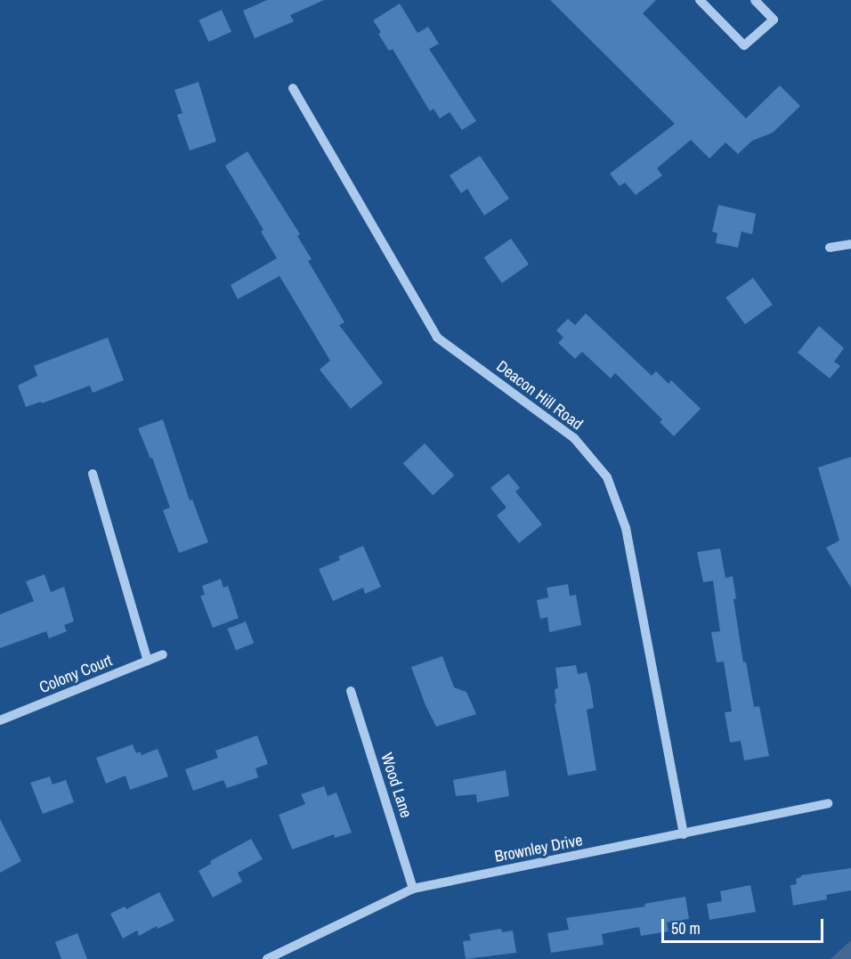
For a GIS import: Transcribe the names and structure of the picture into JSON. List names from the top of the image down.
{
  "streets": {
    "street": [
      "Deacon Hill Road",
      "Colony Court",
      "Wood Lane",
      "Brownley Drive"
    ]
  },
  "crossings": [
    ["Deacon Hill Road", "Brownley Drive"],
    ["Wood Lane", "Brownley Drive"]
  ],
  "scale_bar": "50 m"
}
